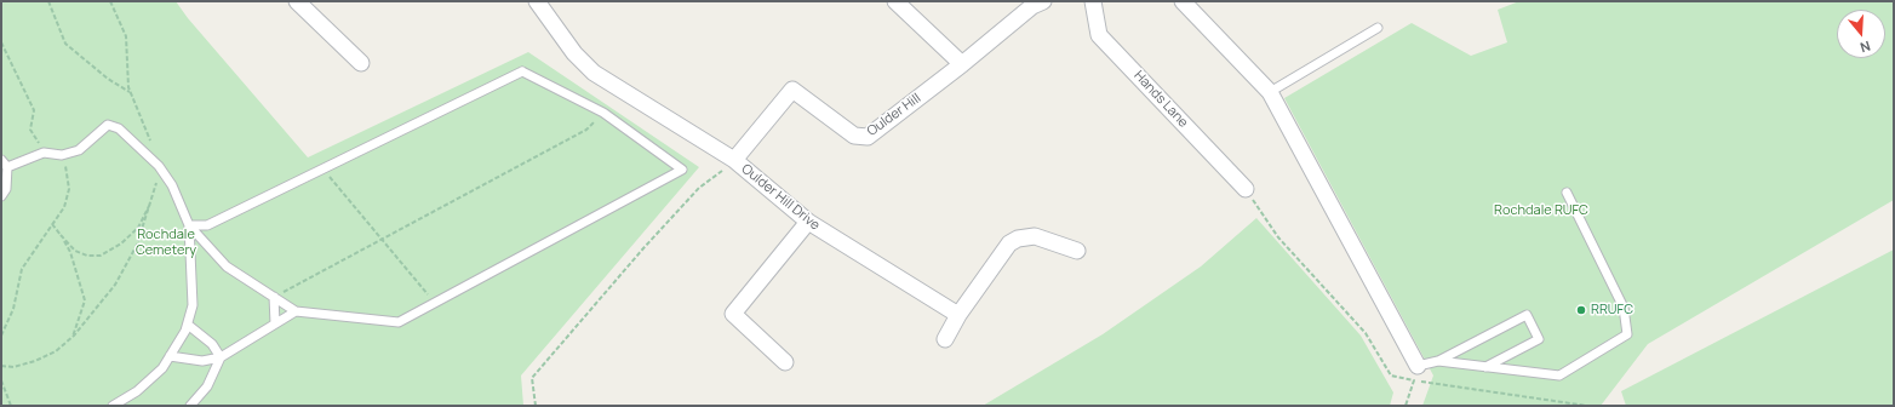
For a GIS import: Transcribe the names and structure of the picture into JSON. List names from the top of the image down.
{
  "streets": {
    "street": ["Hands Lane", "Oulder Hill", "Oulder Hill Drive"]
  },
  "crossings": [
    ["Oulder Hill", "Oulder Hill Drive"]
  ],
  "parks": ["Rochdale RUFC", "Rochdale Cemetery"],
  "places": ["RRUFC"],
  "north": "bottom"
}
